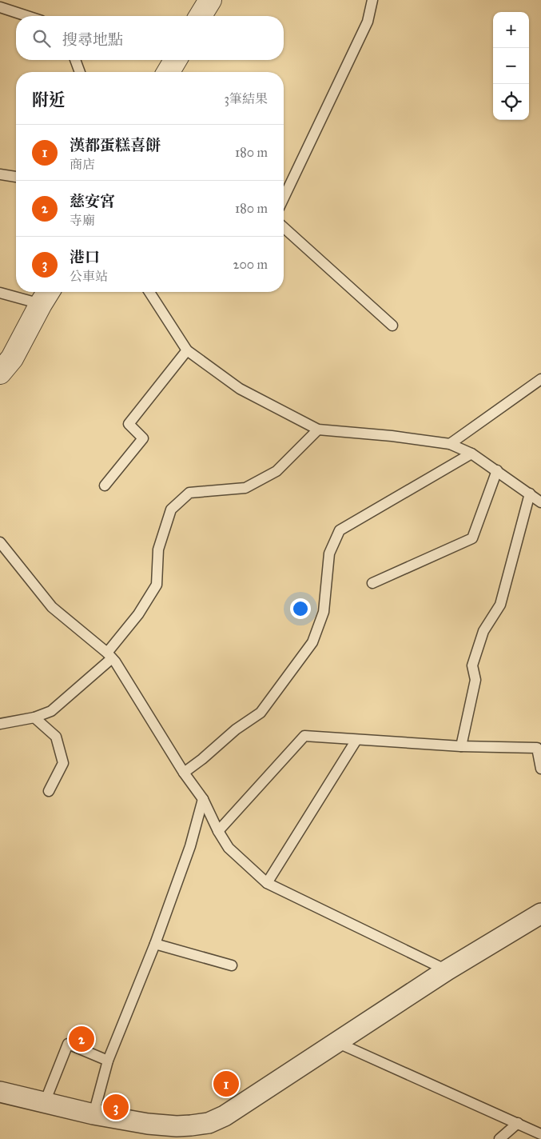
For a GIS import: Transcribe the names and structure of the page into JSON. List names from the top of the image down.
{
  "page": {
    "map_buttons": ["+", "−"],
    "search": "搜尋地點",
    "heading": ["附近", "3筆結果"],
    "list": [
      {
        "mark": "1",
        "name": "漢都蛋糕喜餅",
        "note": "商店",
        "value": "180 m"
      },
      {
        "mark": "2",
        "name": "慈安宮",
        "note": "寺廟",
        "value": "180 m"
      },
      {
        "mark": "3",
        "name": "港口",
        "note": "公車站",
        "value": "200 m"
      }
    ],
    "pins": ["2", "1", "3"]
  }
}
